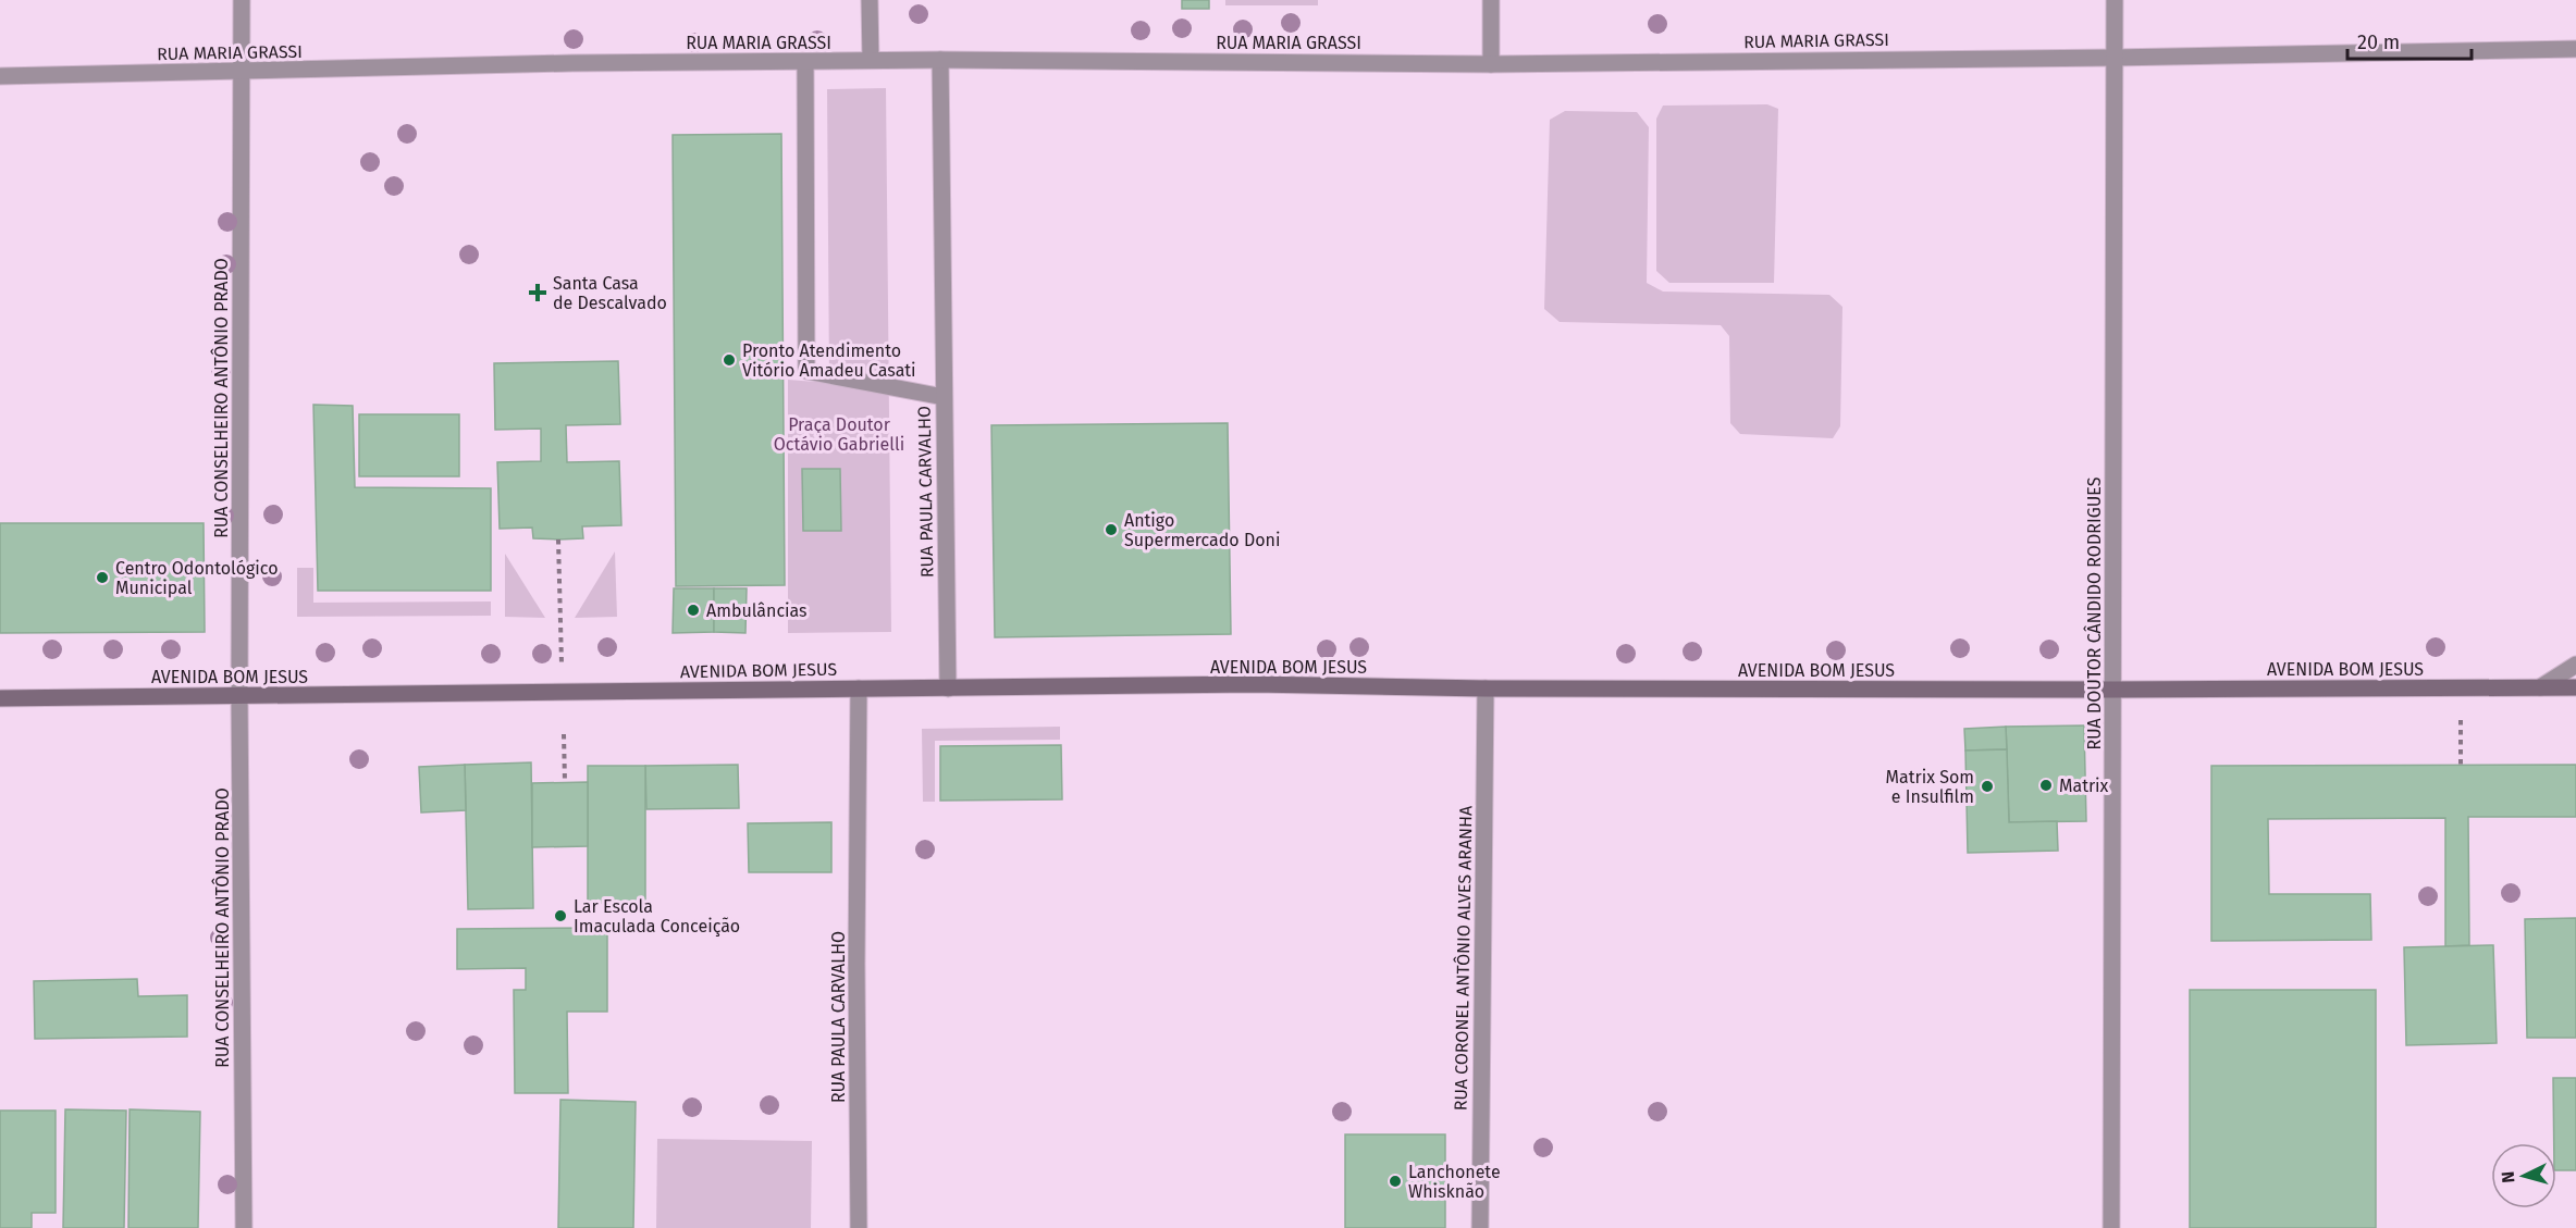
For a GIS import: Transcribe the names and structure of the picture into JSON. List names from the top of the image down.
{
  "streets": {
    "street": [
      "RUA MARIA GRASSI",
      "RUA CONSELHEIRO ANTÔNIO PRADO",
      "RUA PAULA CARVALHO",
      "RUA DOUTOR CÂNDIDO RODRIGUES",
      "AVENIDA BOM JESUS",
      "RUA CORONEL ANTÔNIO ALVES ARANHA"
    ]
  },
  "crossings": [
    ["RUA MARIA GRASSI", "RUA CONSELHEIRO ANTÔNIO PRADO"],
    ["RUA MARIA GRASSI", "RUA PAULA CARVALHO"],
    ["RUA MARIA GRASSI", "RUA DOUTOR CÂNDIDO RODRIGUES"],
    ["RUA CONSELHEIRO ANTÔNIO PRADO", "AVENIDA BOM JESUS"],
    ["RUA PAULA CARVALHO", "AVENIDA BOM JESUS"],
    ["RUA DOUTOR CÂNDIDO RODRIGUES", "AVENIDA BOM JESUS"],
    ["AVENIDA BOM JESUS", "RUA CORONEL ANTÔNIO ALVES ARANHA"]
  ],
  "parks": ["Praça Doutor Octávio Gabrielli"],
  "places": {
    "health": ["Santa Casa de Descalvado"],
    "other": [
      "Pronto Atendimento Vitório Amadeu Casati",
      "Antigo Supermercado Doni",
      "Centro Odontológico Municipal",
      "Ambulâncias",
      "Matrix",
      "Matrix Som e Insulfilm",
      "Lar Escola Imaculada Conceição",
      "Lanchonete Whisknão"
    ]
  },
  "scale_bar": "20 m",
  "north": "left"
}
